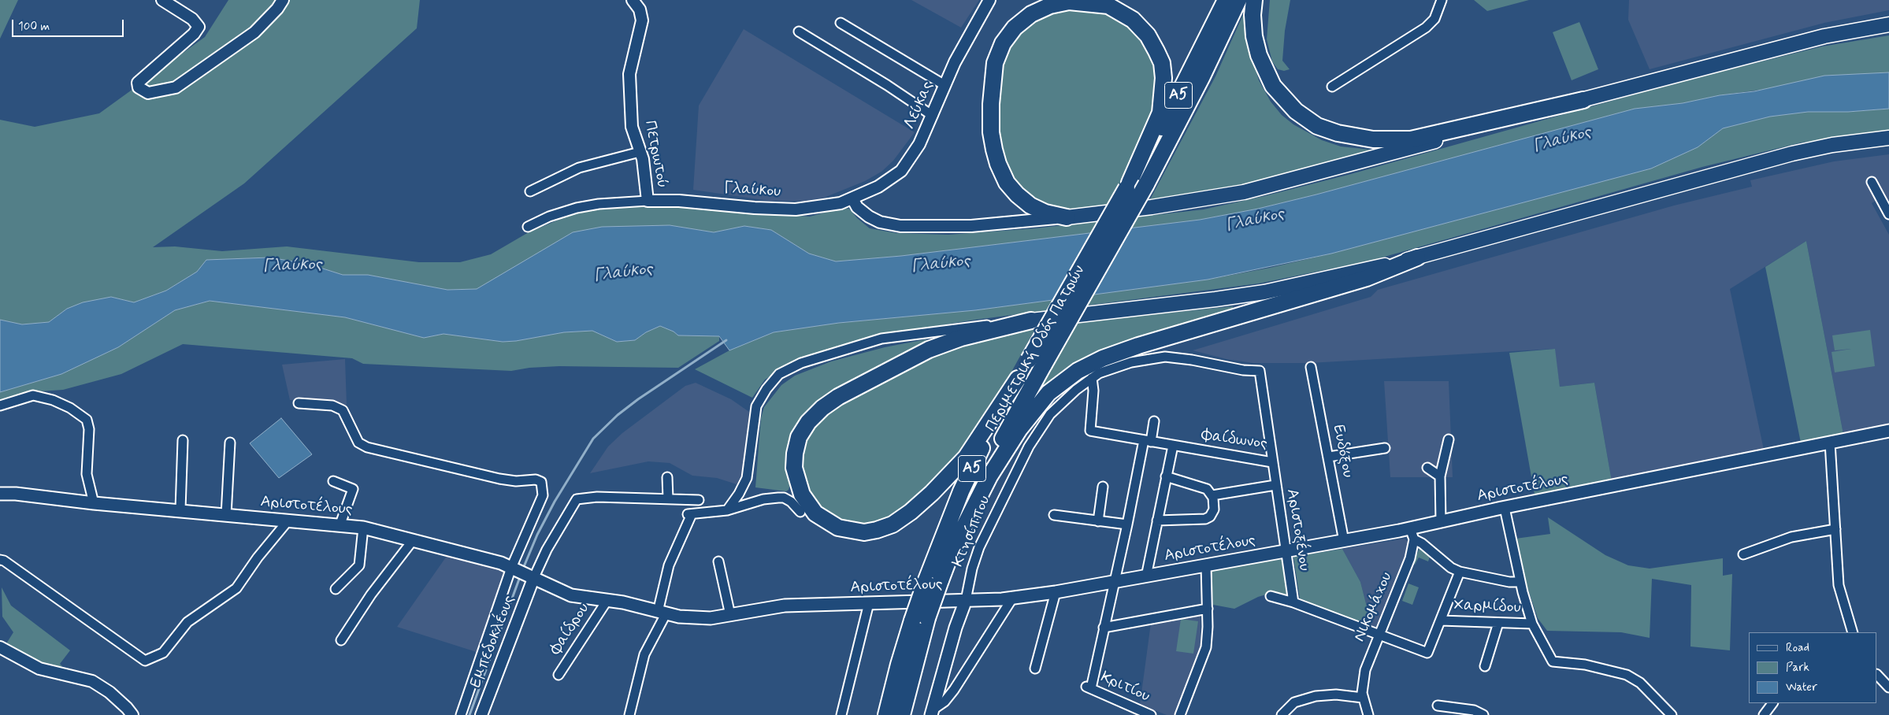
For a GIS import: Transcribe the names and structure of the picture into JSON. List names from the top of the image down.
{
  "streets": {
    "highway": ["Α5", "Περιμετρική Οδός Πατρών"],
    "main road": ["Αριστοτέλους", "Κτησίππου"],
    "street": [
      "Λεύκας",
      "Πετρωτού",
      "Γλαύκου",
      "Φαίδωνος",
      "Ευδόξου",
      "Αριστοξένου",
      "Νικομάχου",
      "Χαρμίδου",
      "Φαίδρου",
      "Εμπεδοκλέους",
      "Κριτίου"
    ]
  },
  "crossings": [
    ["Λεύκας", "Γλαύκου"],
    ["Πετρωτού", "Γλαύκου"],
    ["Φαίδωνος", "Αριστοξένου"],
    ["Φαίδωνος", "Κτησίππου"],
    ["Ευδόξου", "Αριστοτέλους"],
    ["Αριστοτέλους", "Αριστοξένου"],
    ["Αριστοτέλους", "Κτησίππου"],
    ["Αριστοτέλους", "Νικομάχου"],
    ["Αριστοτέλους", "Φαίδρου"],
    ["Αριστοτέλους", "Εμπεδοκλέους"]
  ],
  "water": ["Γλαύκος"],
  "legend": ["Road", "Park", "Water"],
  "scale_bar": "100 m"
}
